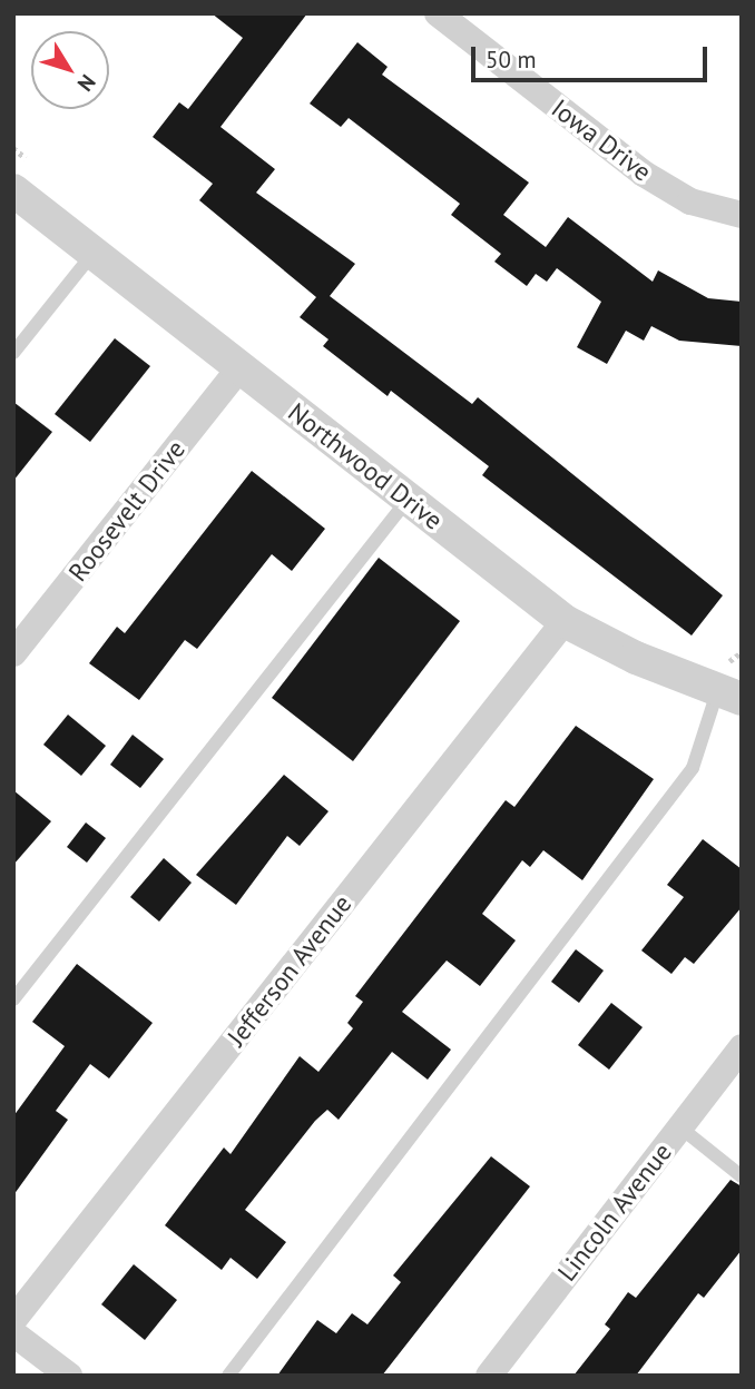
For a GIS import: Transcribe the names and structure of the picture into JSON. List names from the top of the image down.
{
  "streets": {
    "street": [
      "Iowa Drive",
      "Northwood Drive",
      "Roosevelt Drive",
      "Jefferson Avenue",
      "Lincoln Avenue"
    ]
  },
  "crossings": [
    ["Northwood Drive", "Roosevelt Drive"],
    ["Northwood Drive", "Jefferson Avenue"]
  ],
  "scale_bar": "50 m",
  "north": "bottom right"
}
